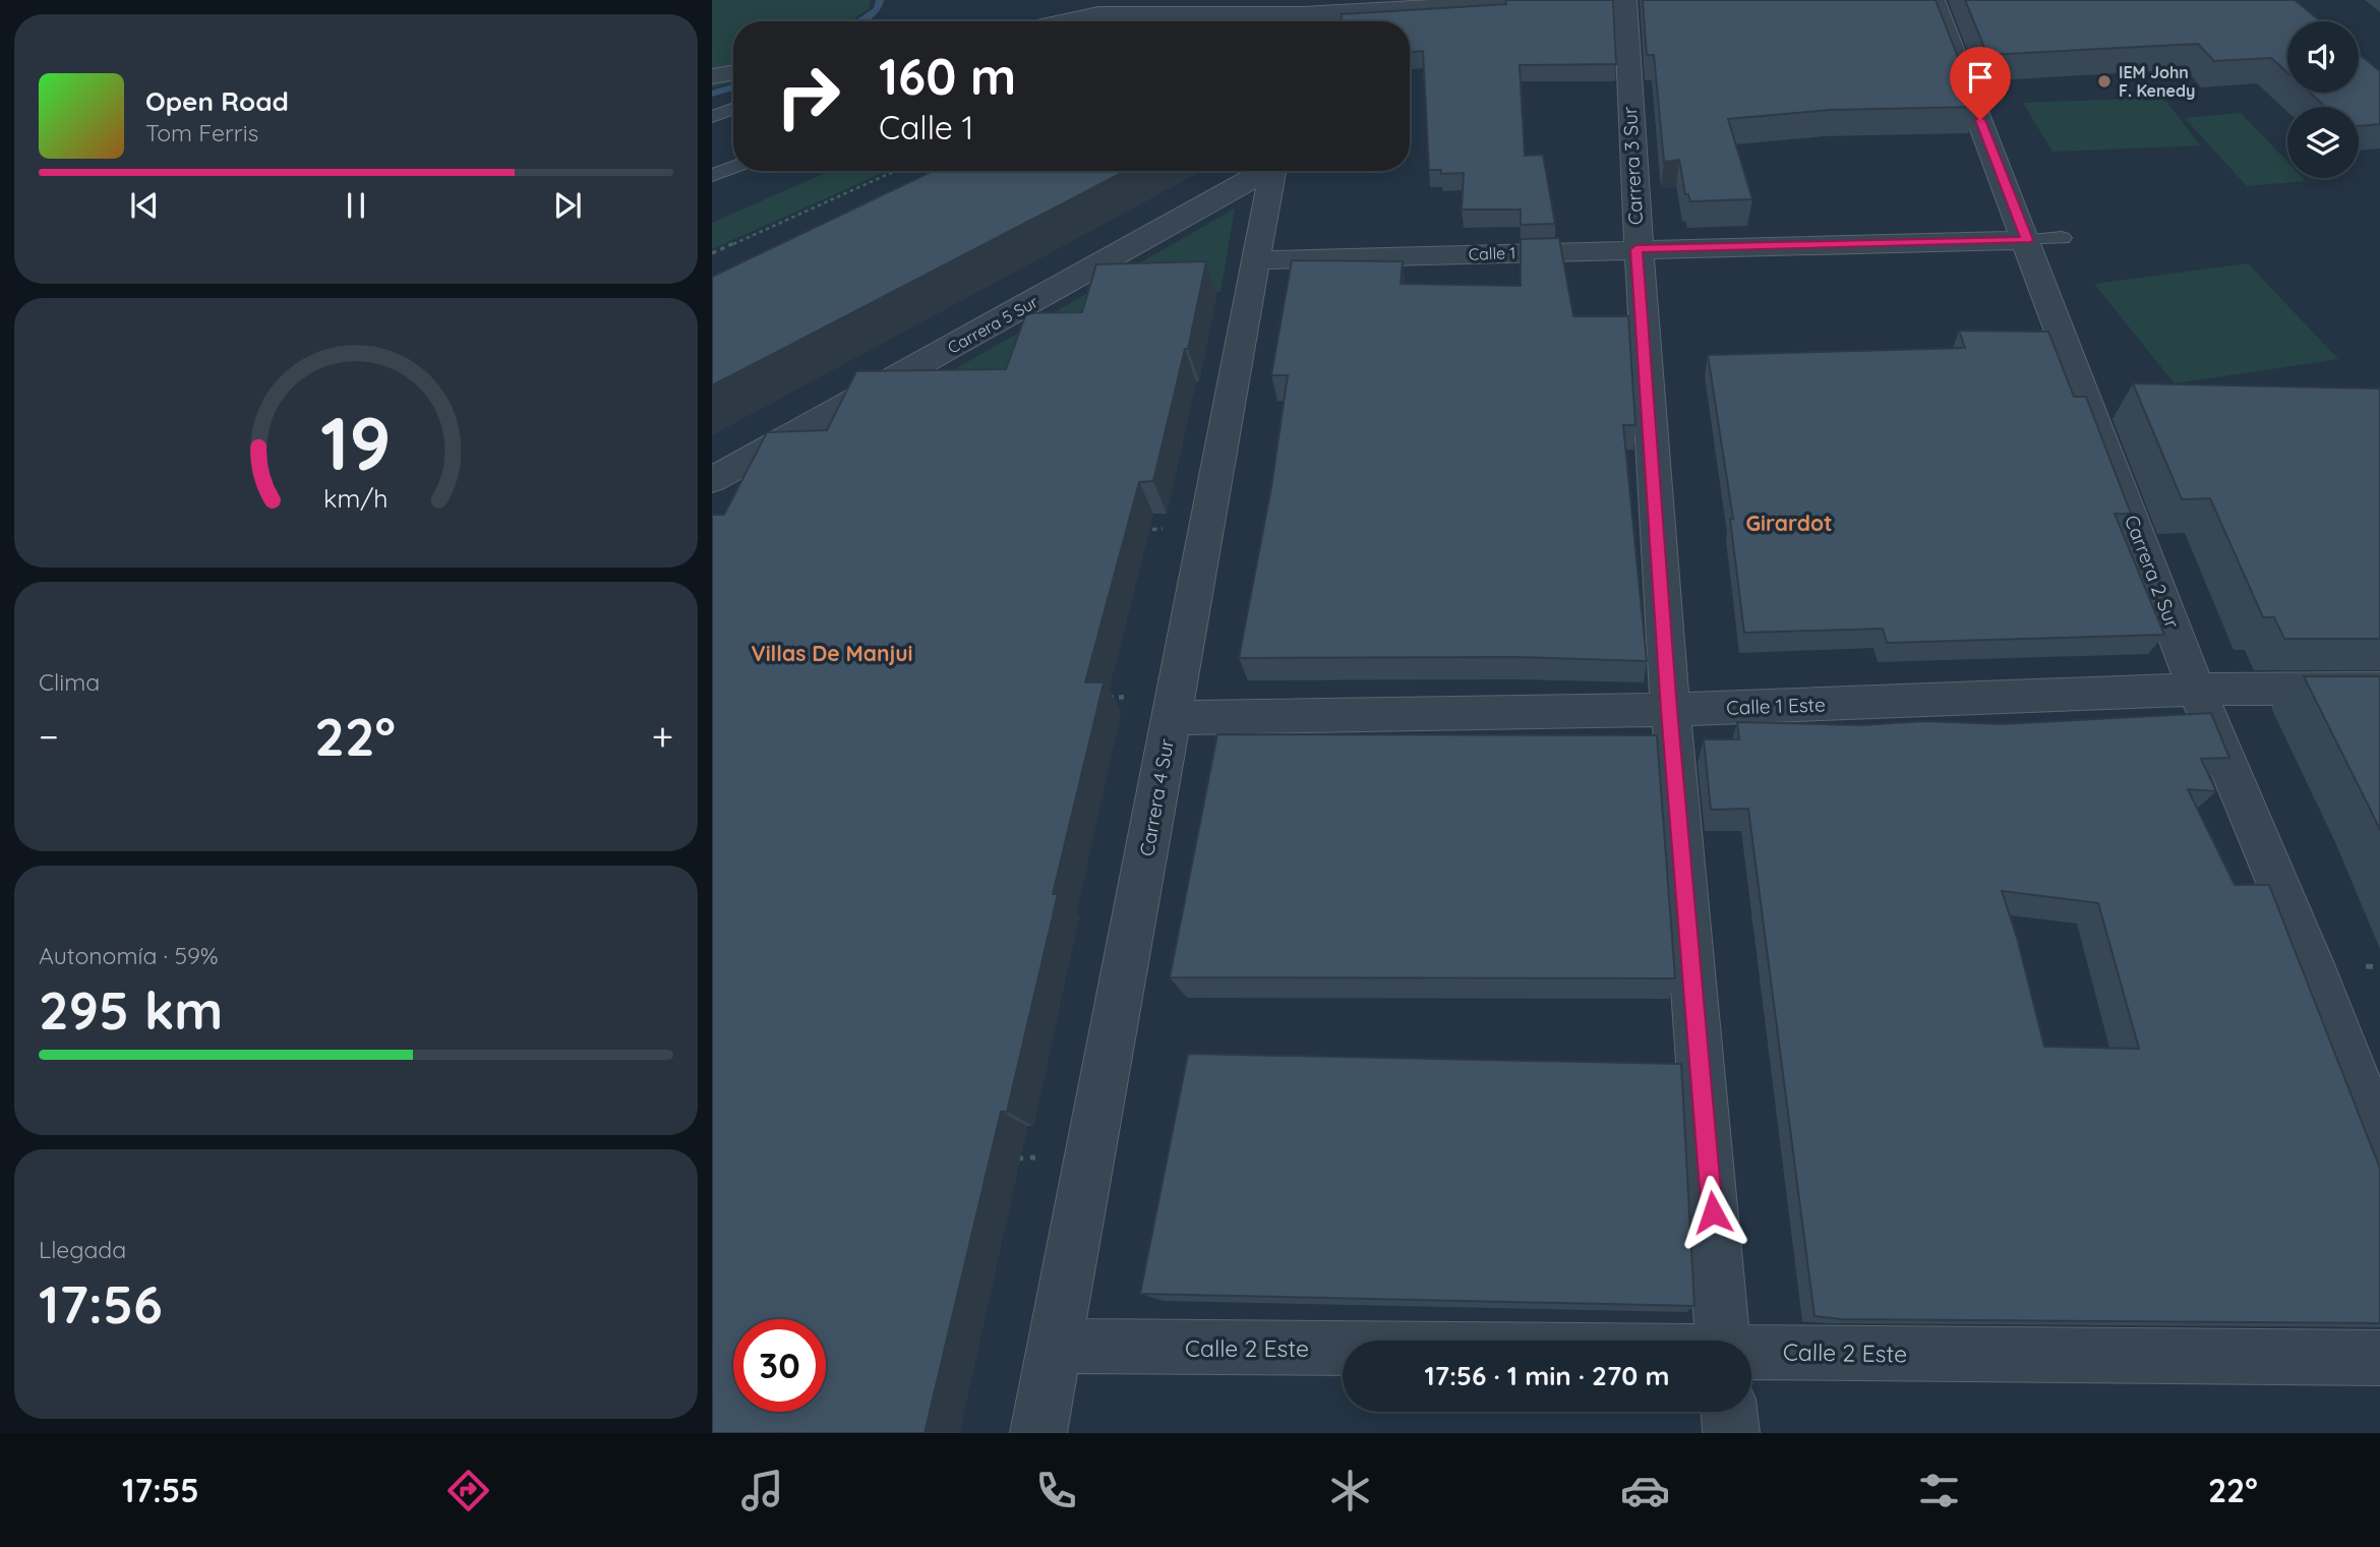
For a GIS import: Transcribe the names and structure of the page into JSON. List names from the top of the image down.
{
  "streets": {
    "street": [
      "Carrera 3 Sur",
      "Calle 1",
      "Carrera 5 Sur",
      "Carrera 2 Sur",
      "Calle 1 Este",
      "Carrera 4 Sur",
      "Calle 2 Este"
    ]
  },
  "crossings": [
    ["Carrera 3 Sur", "Calle 1"],
    ["Carrera 3 Sur", "Calle 1 Este"],
    ["Calle 1", "Carrera 2 Sur"],
    ["Calle 1", "Carrera 4 Sur"],
    ["Carrera 2 Sur", "Calle 1 Este"],
    ["Calle 1 Este", "Carrera 4 Sur"],
    ["Carrera 4 Sur", "Calle 2 Este"]
  ],
  "districts": ["Girardot", "Villas De Manjui"],
  "places": ["IEM John F. Kenedy"],
  "page": {
    "turn": ["160 m", "Calle 1"],
    "song": ["Open Road", "Tom Ferris"],
    "tile": [
      "Clima",
      ["Autonomía · 59%", "295 km"],
      ["Llegada", "17:56"]
    ],
    "heat": ["−", "22°", "+"],
    "limit": "30",
    "trip": "17:56 · 1 min · 270 m",
    "tabs": ["17:55", "22°"],
    "gauge": ["19", "km/h"]
  }
}
